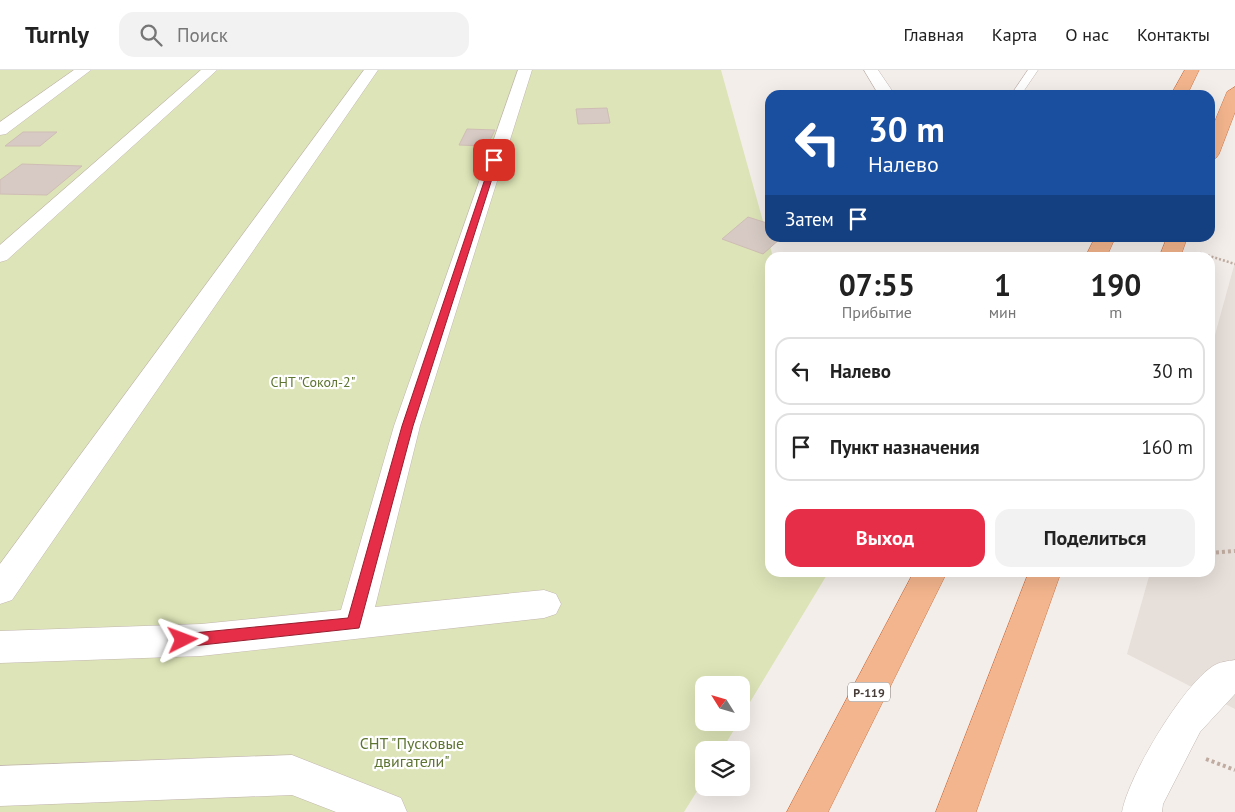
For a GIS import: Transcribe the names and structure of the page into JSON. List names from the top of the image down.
{
  "streets": {
    "highway": ["Р-119"]
  },
  "parks": ["СНТ \"Сокол-2\"", "СНТ \"Пусковые двигатели\""],
  "north": "top left",
  "page": {
    "header": "Turnly",
    "search": "Поиск",
    "nav": [
      "Главная",
      "Карта",
      "О нас",
      "Контакты"
    ],
    "turn": ["30 m", "Налево"],
    "then": "Затем",
    "eta": [
      "07:55",
      "Прибытие",
      "1",
      "мин",
      "190",
      "m"
    ],
    "list": [
      {
        "name": "Налево",
        "value": "30 m"
      },
      {
        "name": "Пункт назначения",
        "value": "160 m"
      }
    ],
    "buttons": ["Выход", "Поделиться"]
  }
}
